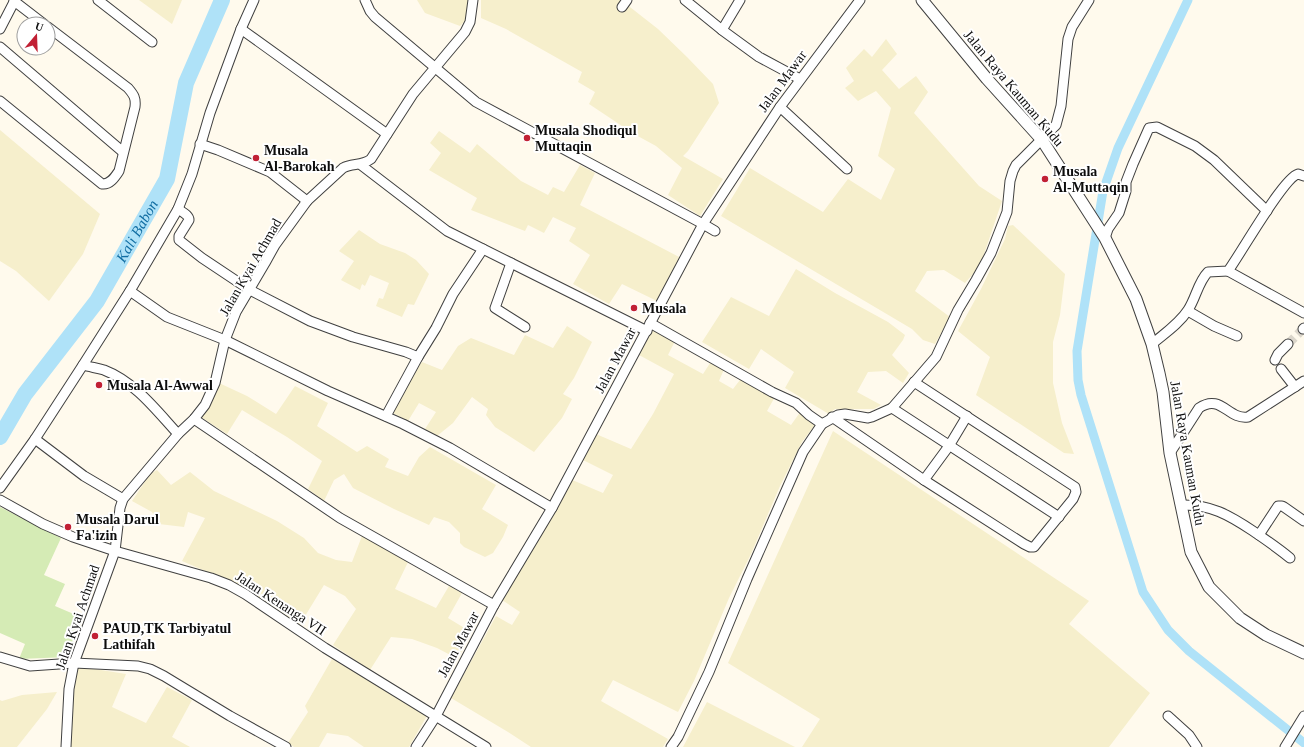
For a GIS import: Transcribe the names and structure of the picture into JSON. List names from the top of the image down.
{
  "streets": {
    "street": [
      "Jalan Mawar",
      "Jalan Raya Kauman Kudu",
      "Jalan Kyai Achmad",
      "Jalan Kenanga VII"
    ]
  },
  "crossings": [
    ["Jalan Mawar", "Jalan Kenanga VII"],
    ["Jalan Kyai Achmad", "Jalan Kenanga VII"]
  ],
  "water": ["Kali Babon"],
  "places": [
    "Musala Shodiqul Muttaqin",
    "Musala Al-Barokah",
    "Musala Al-Muttaqin",
    "Musala",
    "Musala Al-Awwal",
    "Musala Darul Fa'izin",
    "PAUD,TK Tarbiyatul Lathifah"
  ],
  "north": "top"
}
